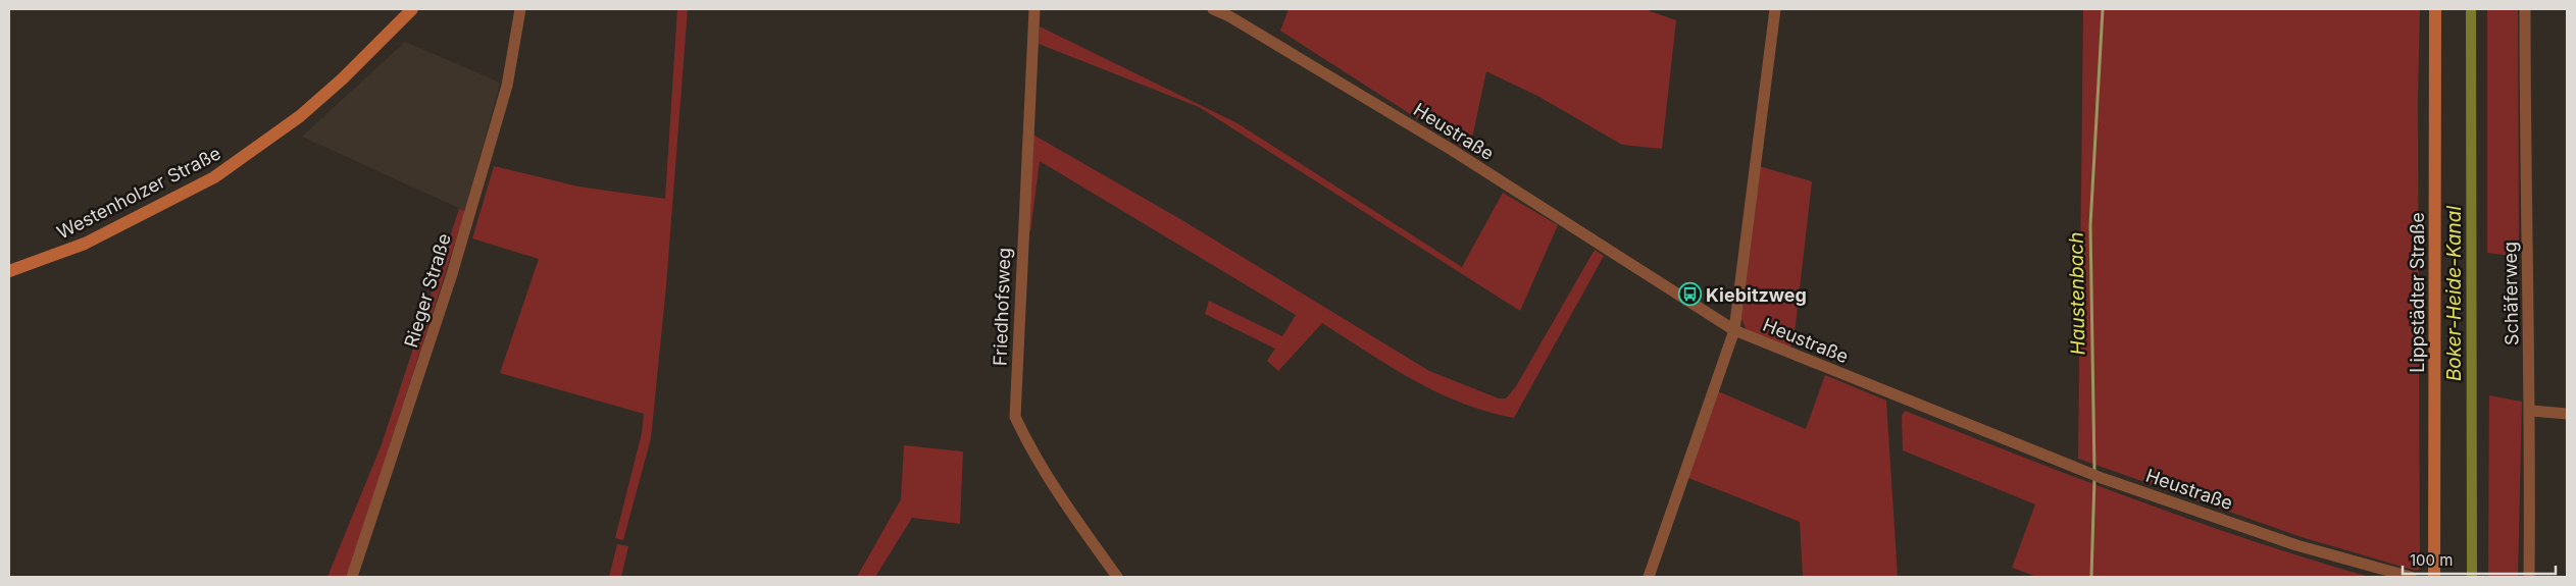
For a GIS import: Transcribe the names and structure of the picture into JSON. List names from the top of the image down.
{
  "streets": {
    "main road": ["Westenholzer Straße", "Lippstädter Straße"],
    "street": [
      "Heustraße",
      "Rieger Straße",
      "Schäferweg",
      "Friedhofsweg"
    ]
  },
  "water": ["Haustenbach", "Boker-Heide-Kanal"],
  "places": {
    "bus stop": ["Kiebitzweg"]
  },
  "scale_bar": "100 m"
}
